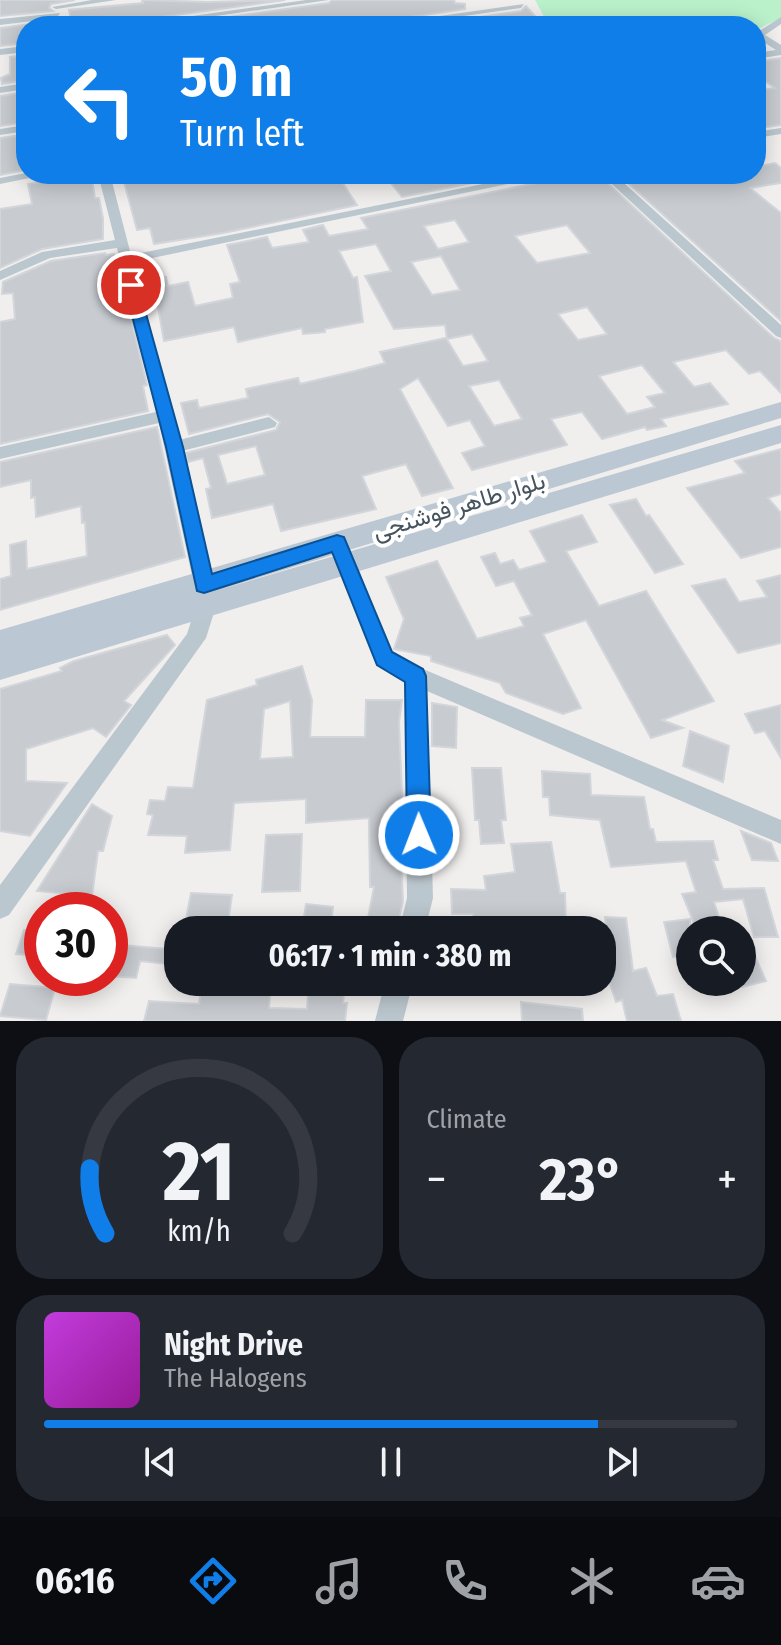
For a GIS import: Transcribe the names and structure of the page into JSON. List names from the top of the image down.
{
  "streets": {
    "street": ["بلوار طاهر فوشنجی"]
  },
  "page": {
    "turn": ["50 m", "Turn left"],
    "limit": "30",
    "trip": "06:17 · 1 min · 380 m",
    "tile": "Climate",
    "heat": ["−", "23°", "+"],
    "song": ["Night Drive", "The Halogens"],
    "tabs": "06:16",
    "gauge": ["21", "km/h"]
  }
}
